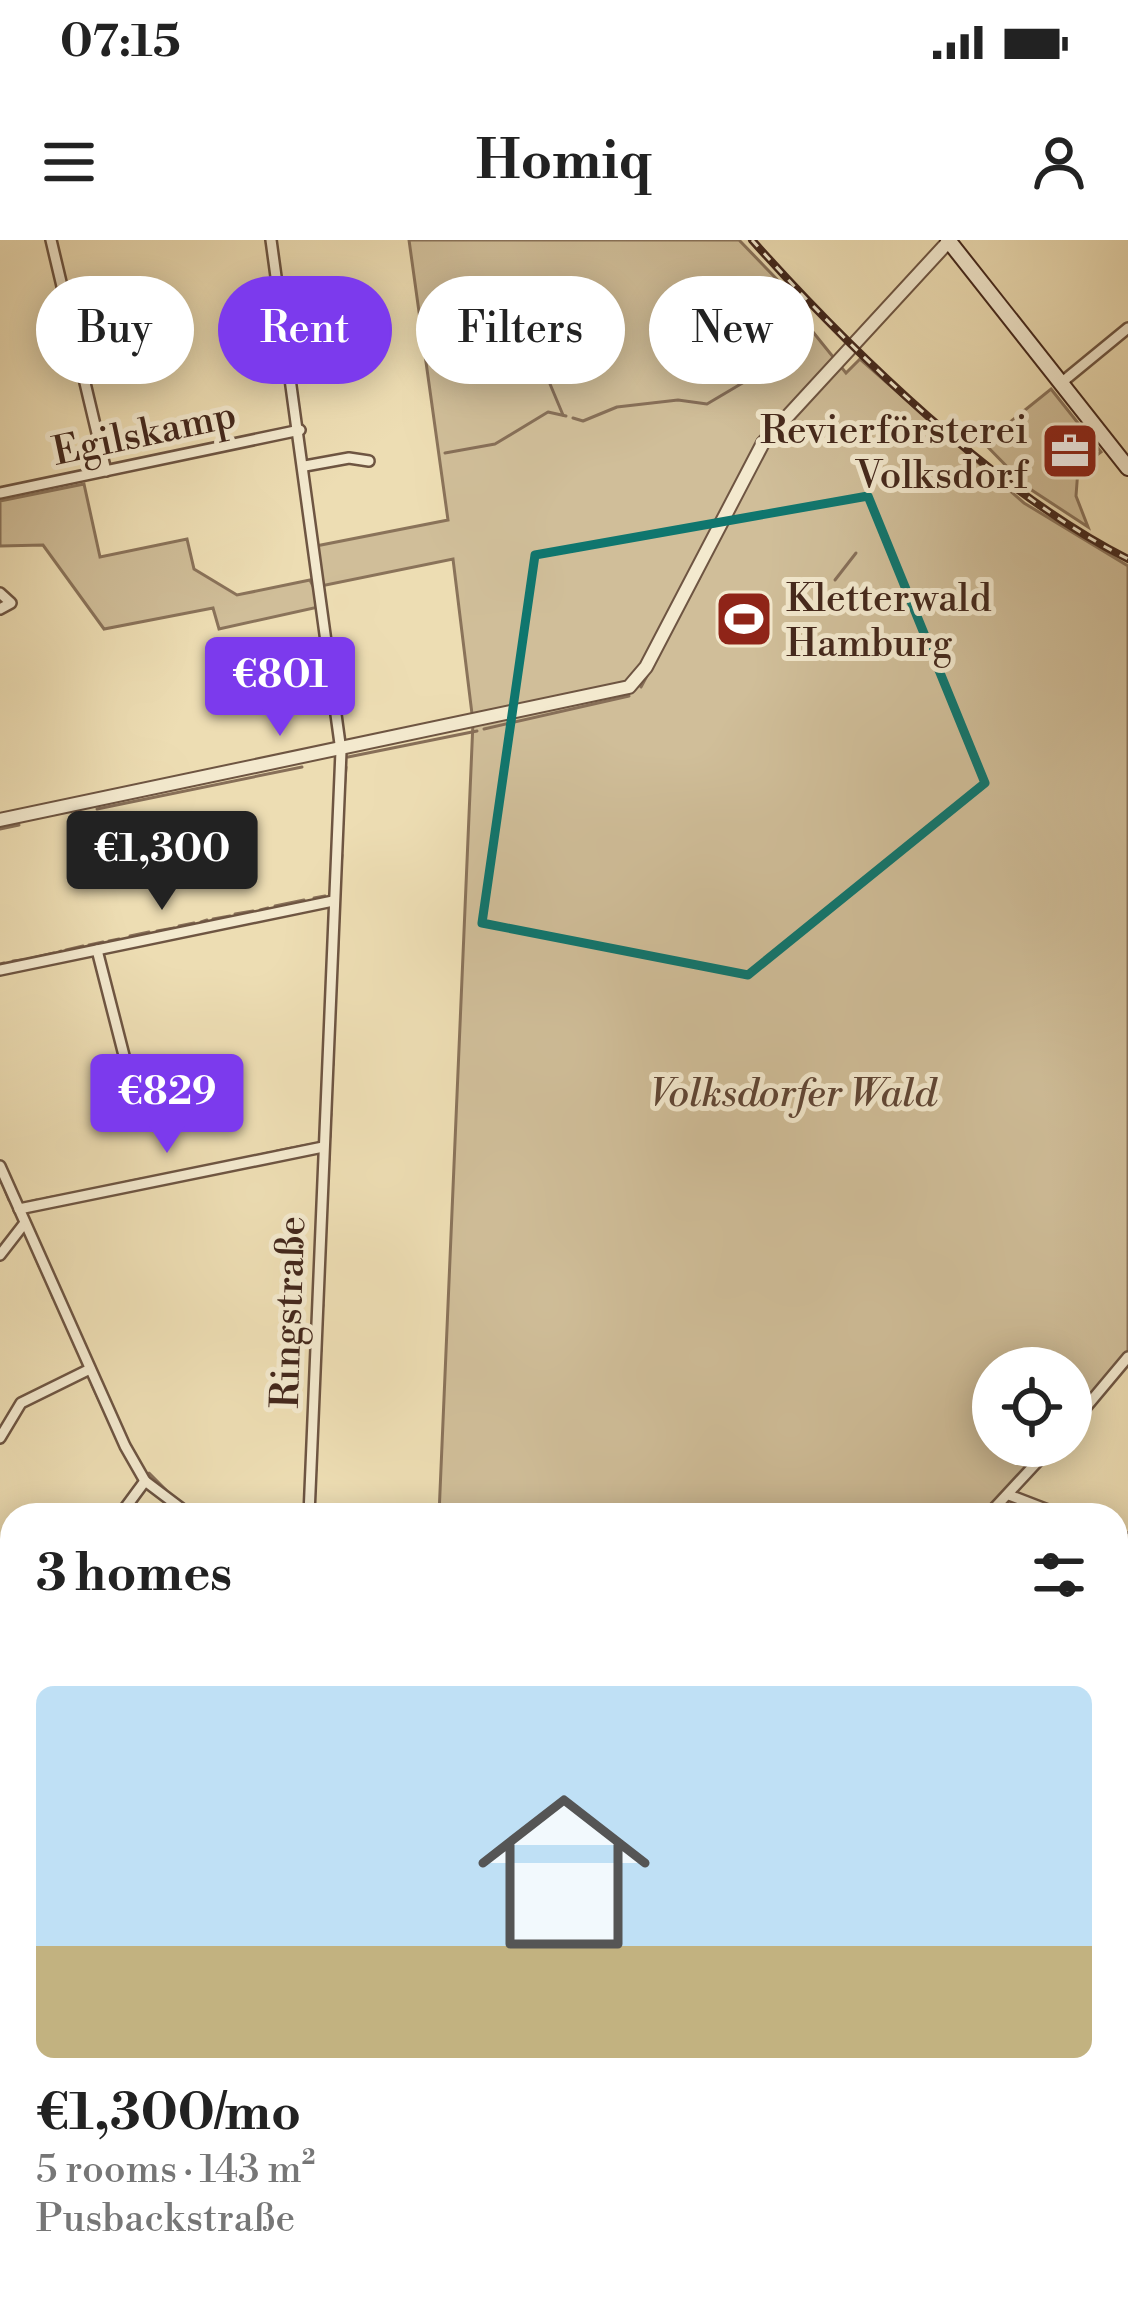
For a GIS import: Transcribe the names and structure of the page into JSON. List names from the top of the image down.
{
  "streets": {
    "street": ["Egilskamp", "Ringstraße"]
  },
  "crossings": [
    ["Egilskamp", "Ringstraße"]
  ],
  "parks": ["Volksdorfer Wald"],
  "places": {
    "office": ["Revierförsterei Volksdorf"],
    "sports": ["Kletterwald Hamburg"]
  },
  "page": {
    "status": "07:15",
    "header": "Homiq",
    "chip": [
      "Buy",
      "Rent",
      "Filters",
      "New"
    ],
    "price": ["€801", "€1,300", "€829"],
    "heading": "3 homes",
    "list": [
      {
        "name": "€1,300/mo",
        "note": "5 rooms · 143 m² · Pusbackstraße"
      }
    ]
  }
}
